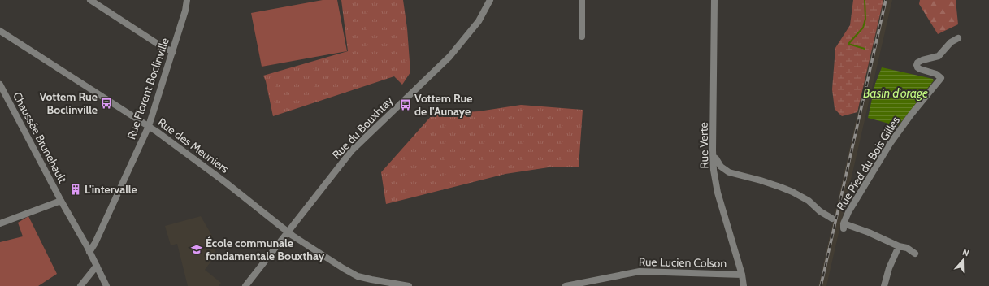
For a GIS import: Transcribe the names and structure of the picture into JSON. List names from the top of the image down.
{
  "streets": {
    "street": [
      "Rue Florent Boclinville",
      "Rue du Bouxhtay",
      "Chaussée Brunehault",
      "Rue des Meuniers",
      "Rue Verte",
      "Rue Pied du Bois Gilles",
      "Rue Lucien Colson"
    ]
  },
  "crossings": [
    ["Rue Florent Boclinville", "Chaussée Brunehault"],
    ["Rue Florent Boclinville", "Rue des Meuniers"],
    ["Rue du Bouxhtay", "Rue des Meuniers"],
    ["Rue Verte", "Rue Lucien Colson"]
  ],
  "water": ["Basin d'orage"],
  "places": {
    "bus stop": ["Vottem Rue Boclinville", "Vottem Rue de l'Aunaye"],
    "building": ["L'intervalle"],
    "school or university": ["École communale fondamentale Bouxthay"]
  },
  "north": "top"
}
